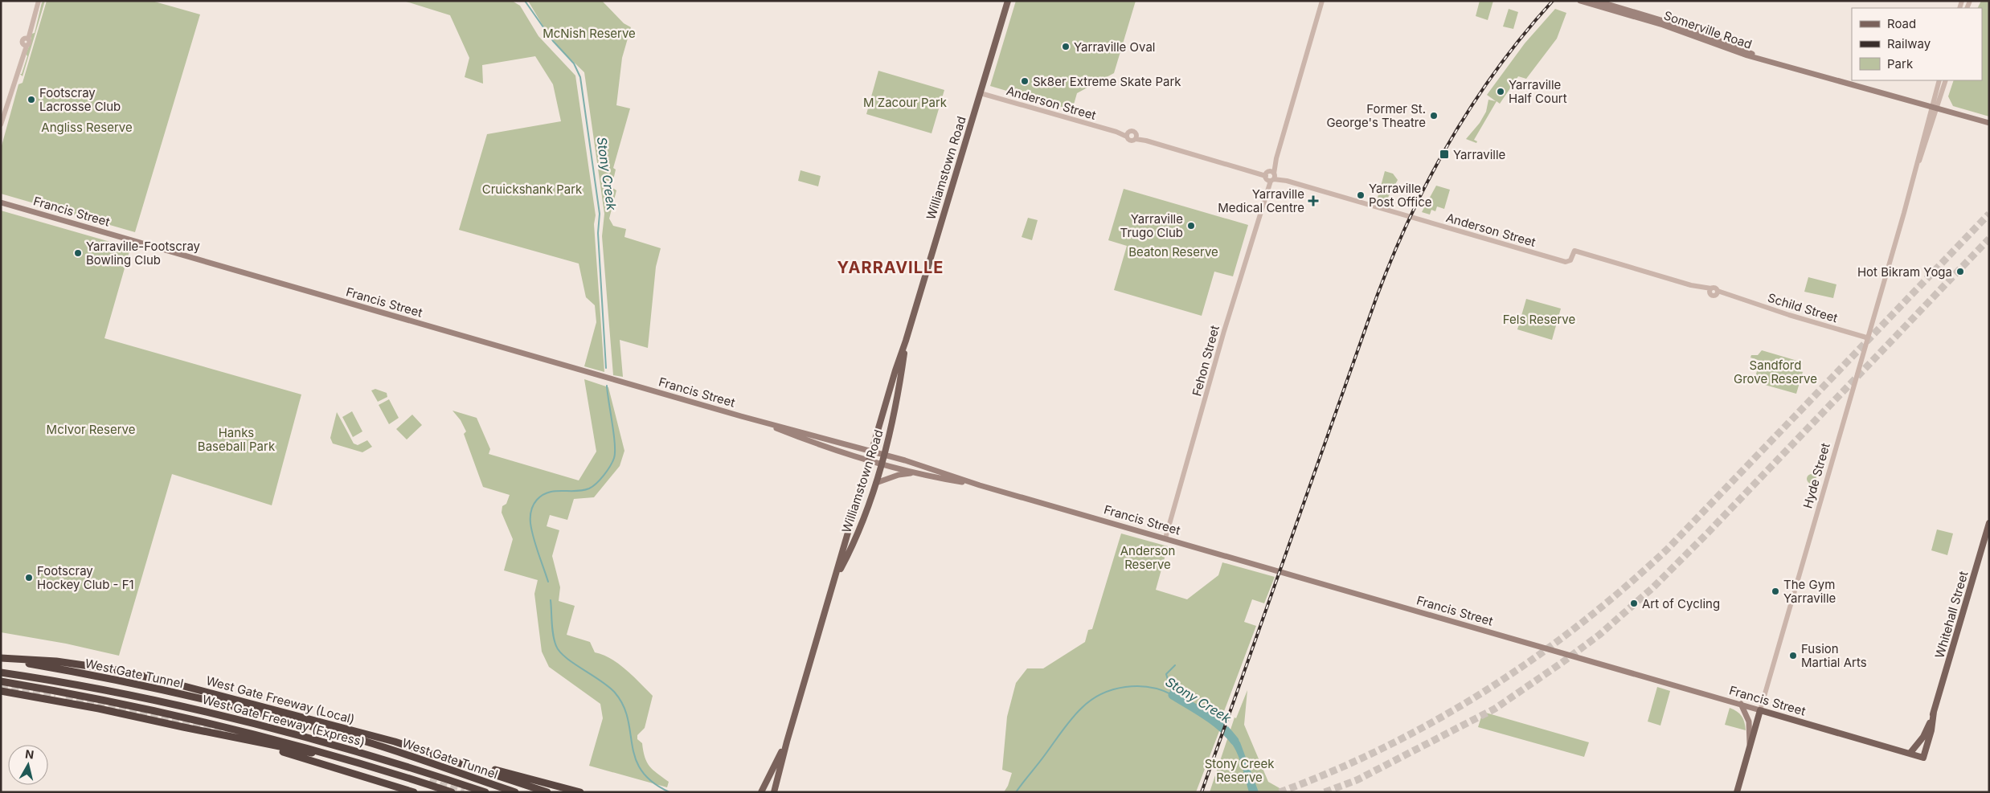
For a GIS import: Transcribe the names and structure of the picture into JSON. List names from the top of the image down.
{
  "streets": {
    "highway": ["West Gate Tunnel", "West Gate Freeway (Local)", "West Gate Freeway (Express)"],
    "main road": [
      "Somerville Road",
      "Williamstown Road",
      "Francis Street",
      "Hyde Street",
      "Whitehall Street"
    ],
    "street": ["Anderson Street", "Schild Street", "Fehon Street"]
  },
  "crossings": [
    ["Somerville Road", "Hyde Street"],
    ["Anderson Street", "Williamstown Road"],
    ["Anderson Street", "Schild Street"],
    ["Anderson Street", "Fehon Street"],
    ["Williamstown Road", "Francis Street"],
    ["Francis Street", "Fehon Street"],
    ["Francis Street", "Hyde Street"],
    ["Francis Street", "Whitehall Street"],
    ["Schild Street", "Hyde Street"],
    ["West Gate Tunnel", "West Gate Freeway (Local)"]
  ],
  "districts": ["YARRAVILLE"],
  "water": ["Stony Creek"],
  "parks": [
    "McNish Reserve",
    "M Zacour Park",
    "Angliss Reserve",
    "Cruickshank Park",
    "Beaton Reserve",
    "Fels Reserve",
    "Sandford Grove Reserve",
    "McIvor Reserve",
    "Hanks Baseball Park",
    "Anderson Reserve",
    "Stony Creek Reserve"
  ],
  "places": {
    "other": [
      "Yarraville Oval",
      "Sk8er Extreme Skate Park",
      "Yarraville Half Court",
      "Footscray Lacrosse Club",
      "Former St. George's Theatre",
      "Yarraville Post Office",
      "Yarraville Trugo Club",
      "Yarraville-Footscray Bowling Club",
      "Hot Bikram Yoga",
      "Footscray Hockey Club - F1",
      "The Gym Yarraville",
      "Art of Cycling",
      "Fusion Martial Arts"
    ],
    "transit": ["Yarraville"],
    "health": ["Yarraville Medical Centre"]
  },
  "legend": ["Road", "Railway", "Park"],
  "north": "top"
}
